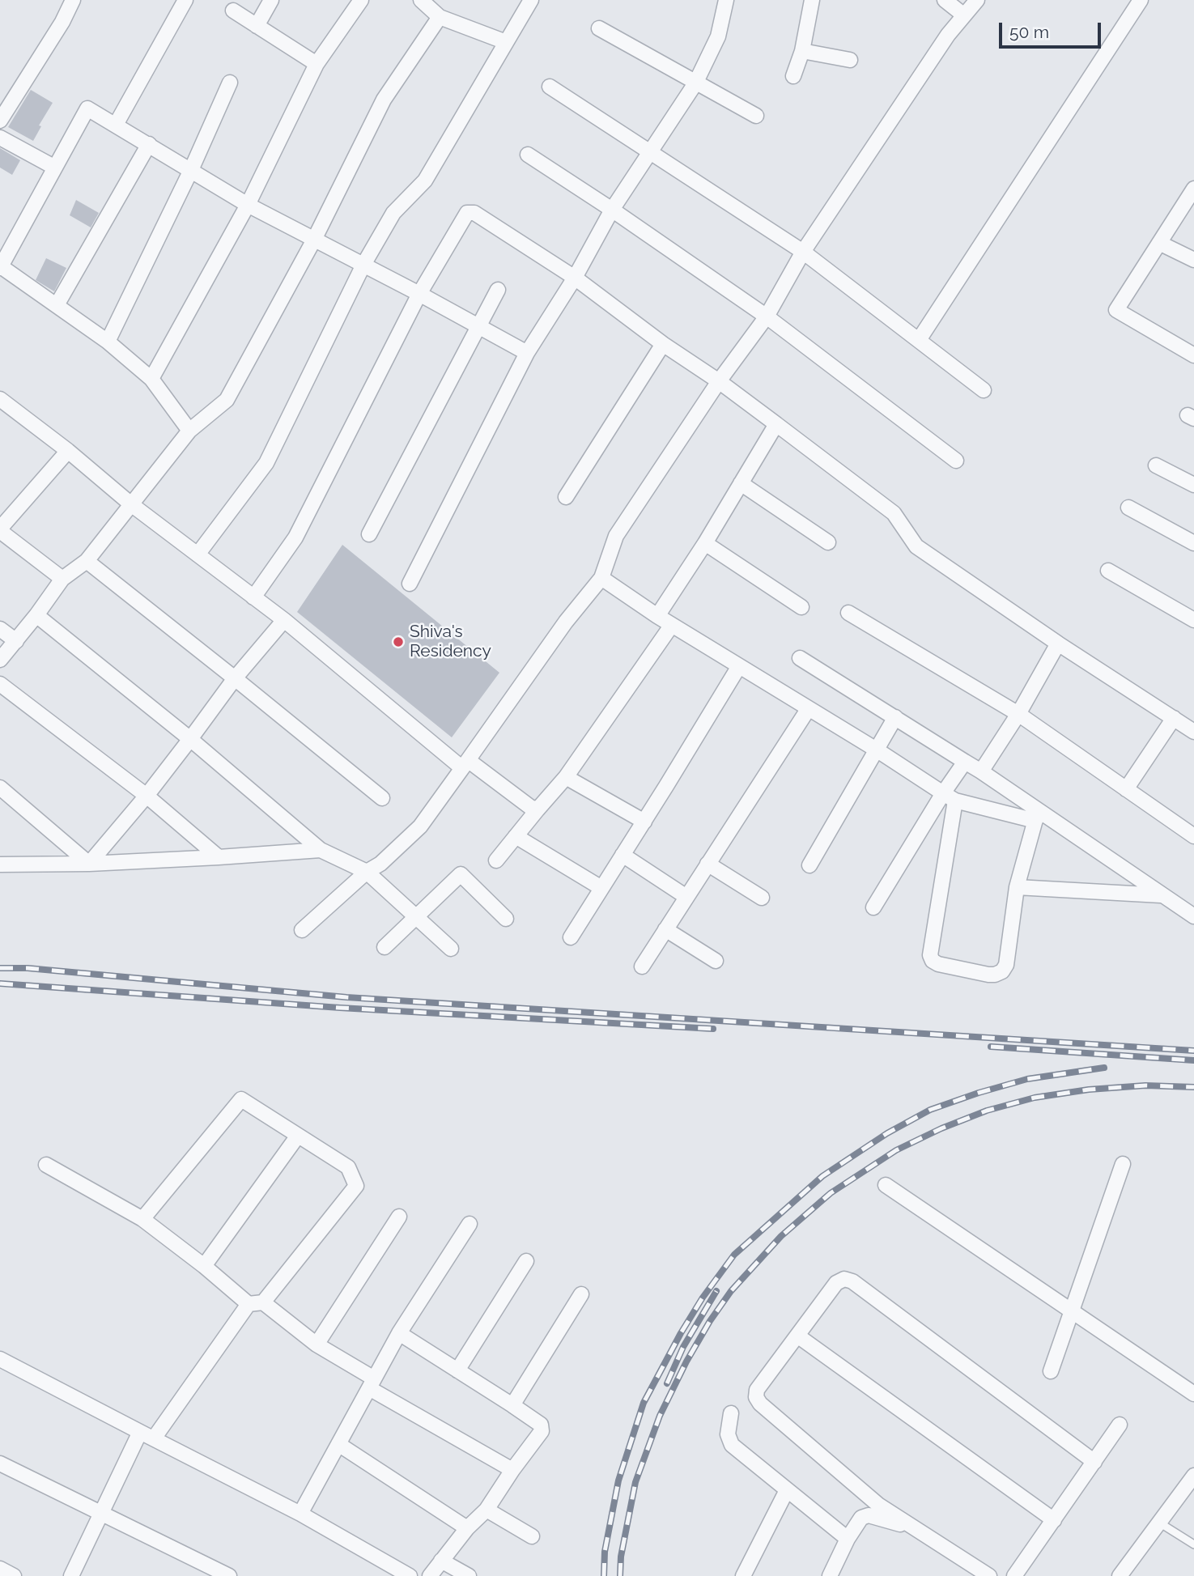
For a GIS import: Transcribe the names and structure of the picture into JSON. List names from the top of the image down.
{
  "places": ["Shiva's Residency"],
  "scale_bar": "50 m"
}
